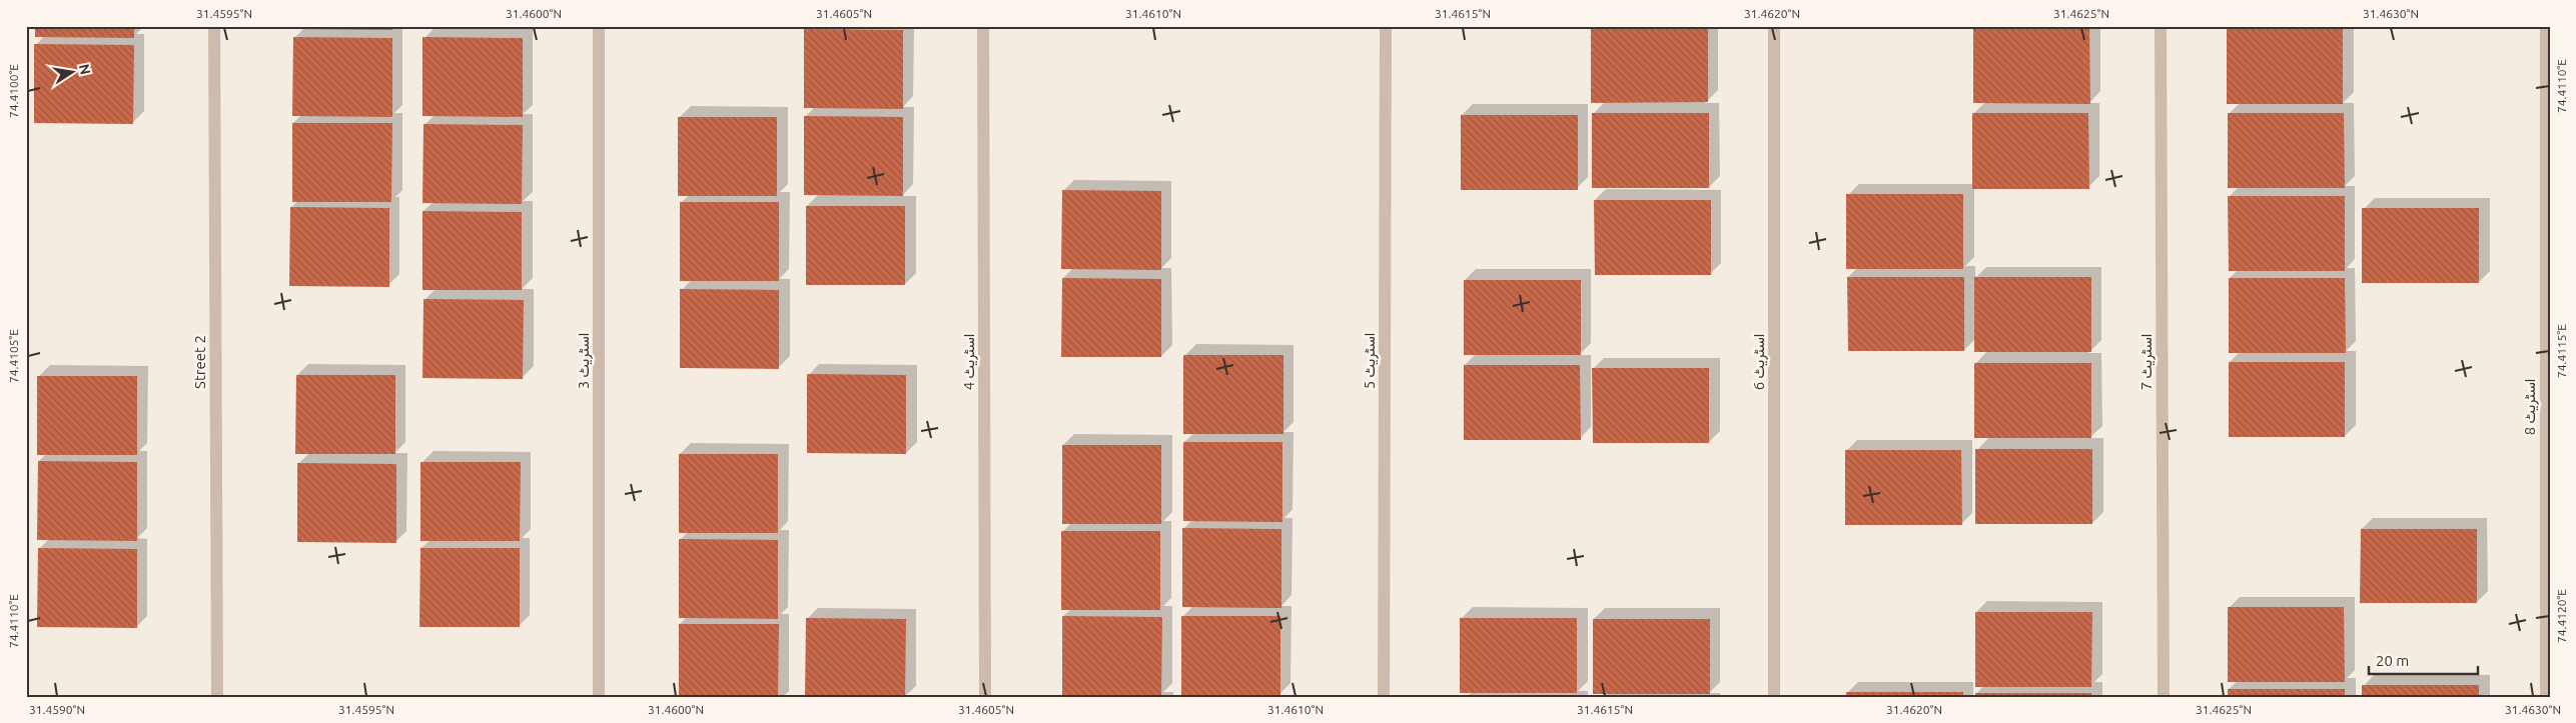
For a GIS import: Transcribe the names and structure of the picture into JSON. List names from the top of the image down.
{
  "streets": {
    "street": [
      "اسٹریٹ 3",
      "اسٹریٹ 5",
      "Street 2",
      "اسٹریٹ 4",
      "اسٹریٹ 6",
      "اسٹریٹ 7",
      "اسٹریٹ 8"
    ]
  },
  "scale_bar": "20 m",
  "north": "right",
  "coordinates": [
    "31.4595°N",
    "31.4600°N",
    "31.4605°N",
    "31.4610°N",
    "31.4615°N",
    "31.4620°N",
    "31.4625°N",
    "31.4630°N",
    "74.4110°E",
    "74.4100°E",
    "74.4115°E",
    "74.4105°E",
    "74.4120°E",
    "31.4590°N"
  ]
}
